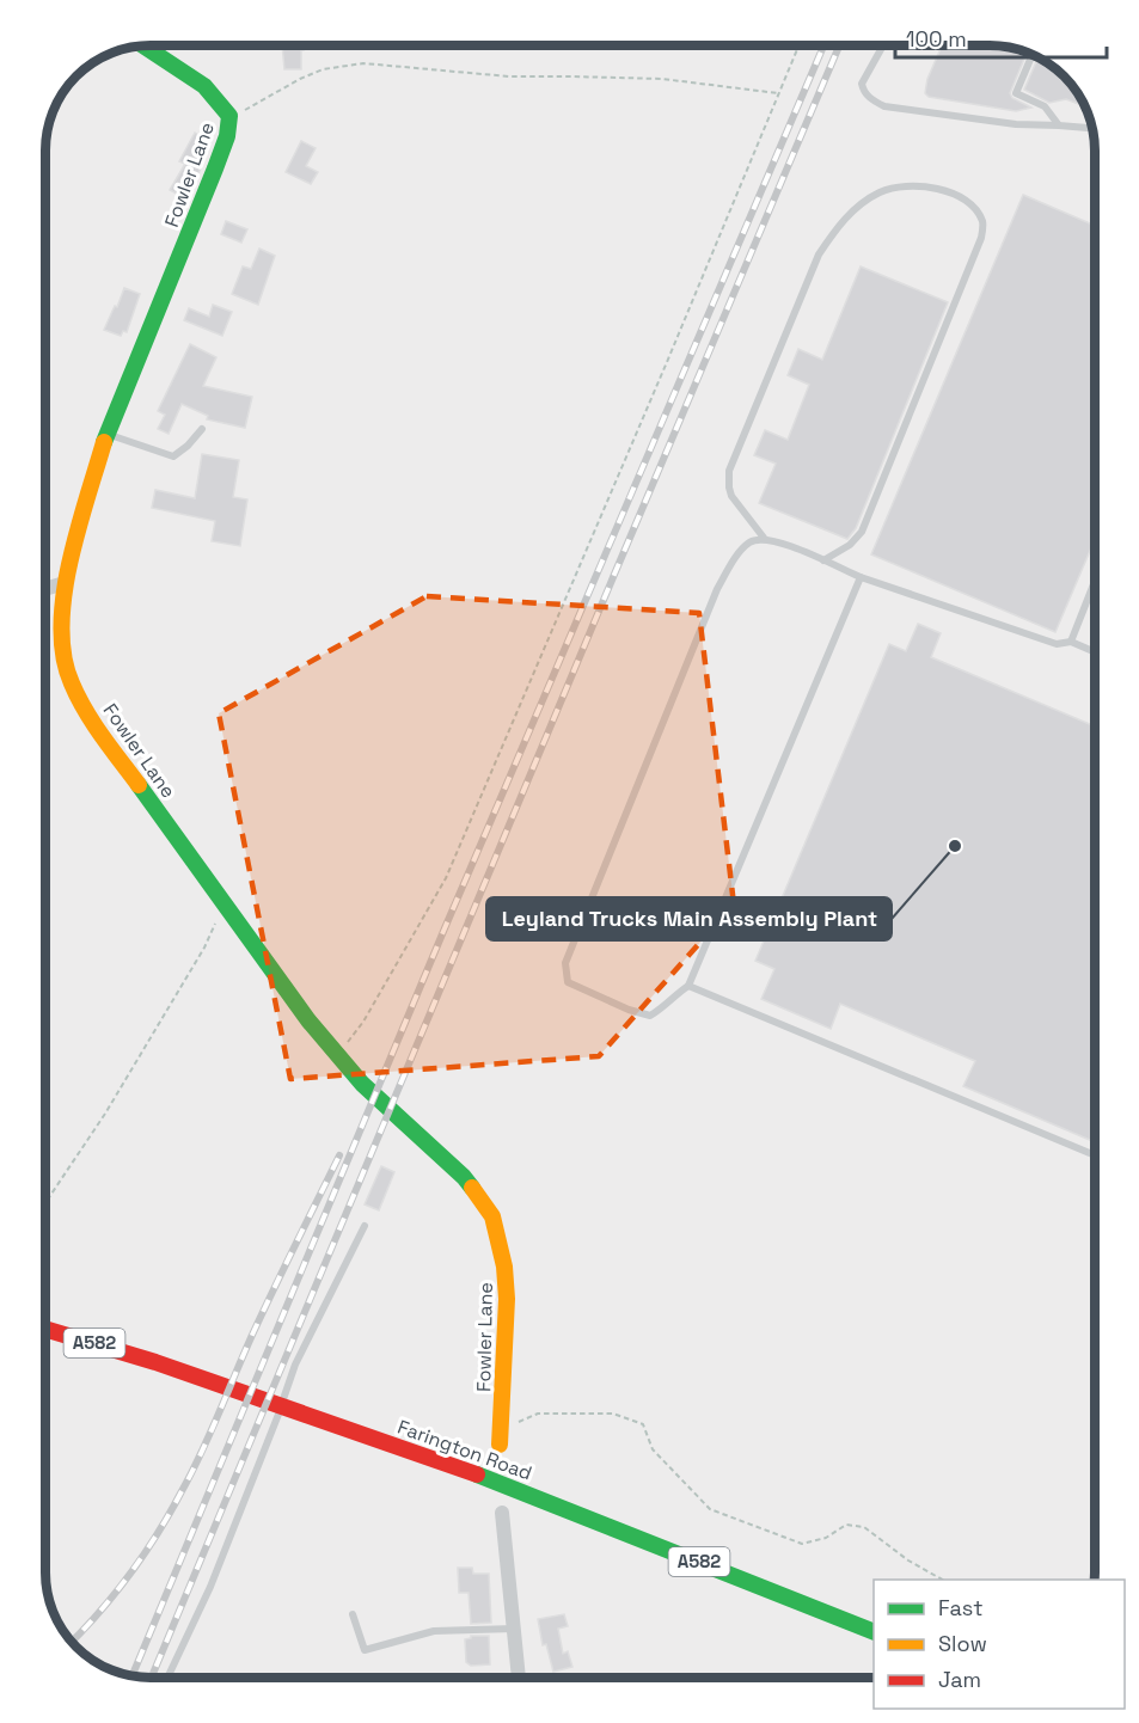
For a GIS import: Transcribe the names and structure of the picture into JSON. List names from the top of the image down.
{
  "streets": {
    "main road": ["Fowler Lane", "A582", "Farington Road"]
  },
  "places": ["Leyland Trucks Main Assembly Plant"],
  "legend": ["Fast", "Slow", "Jam"],
  "scale_bar": "100 m"
}
